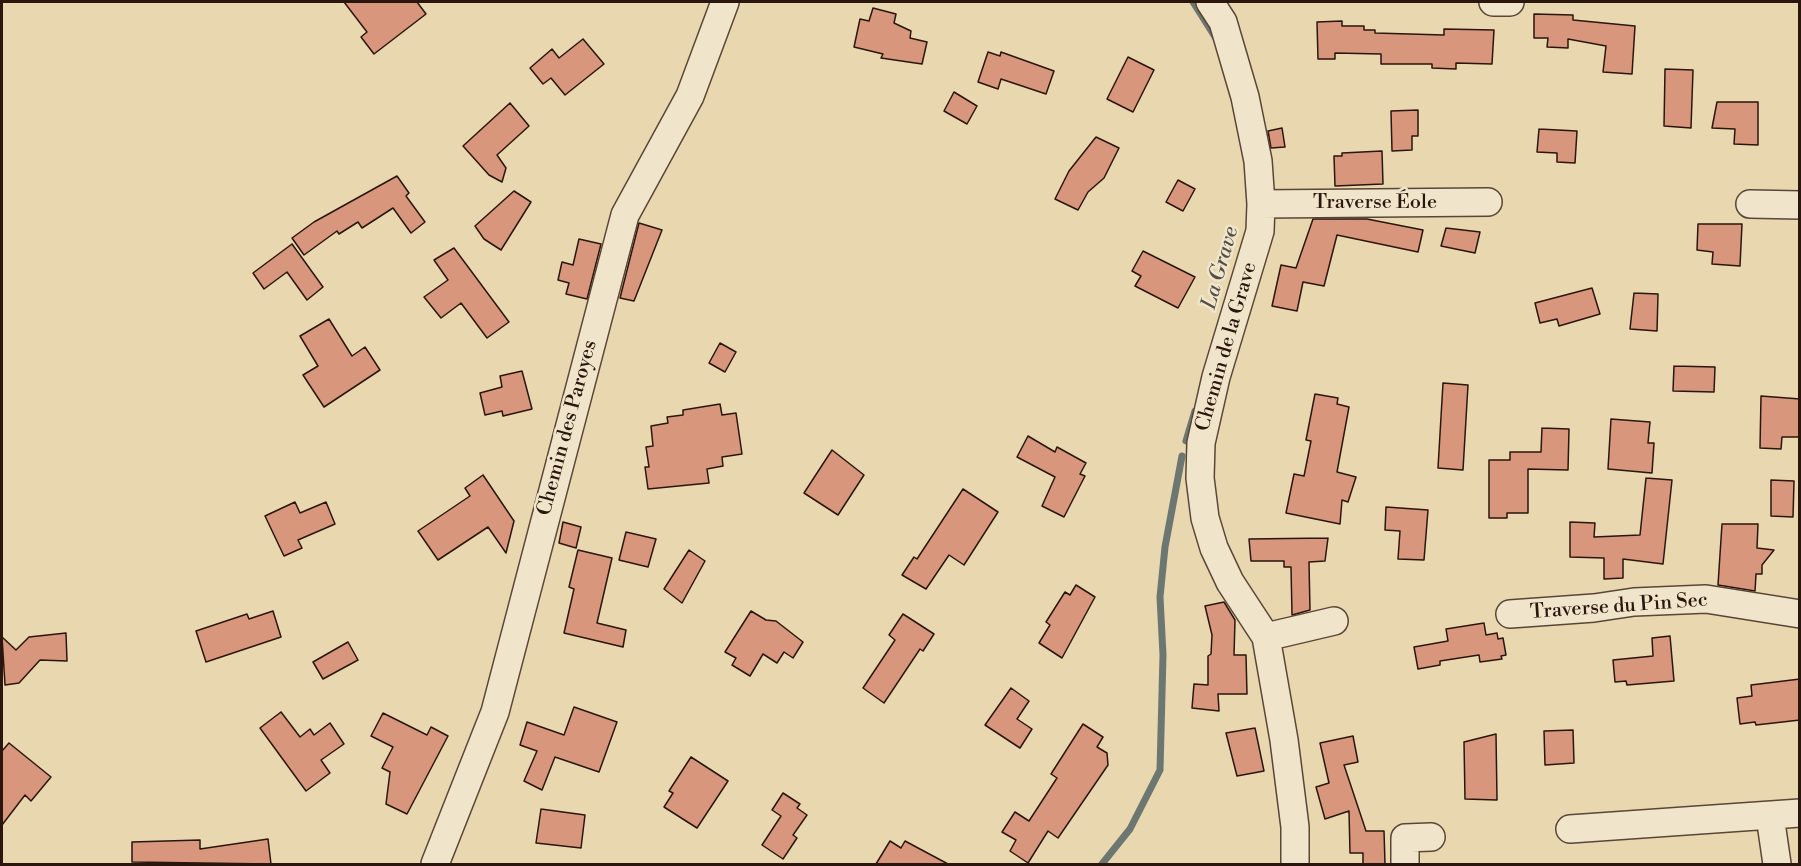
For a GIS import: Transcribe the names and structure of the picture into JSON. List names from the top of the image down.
{
  "streets": {
    "street": [
      "Traverse Éole",
      "Chemin de la Grave",
      "Chemin des Paroyes",
      "Traverse du Pin Sec"
    ]
  },
  "crossings": [
    ["Traverse Éole", "Chemin de la Grave"]
  ],
  "water": ["La Grave"]
}
